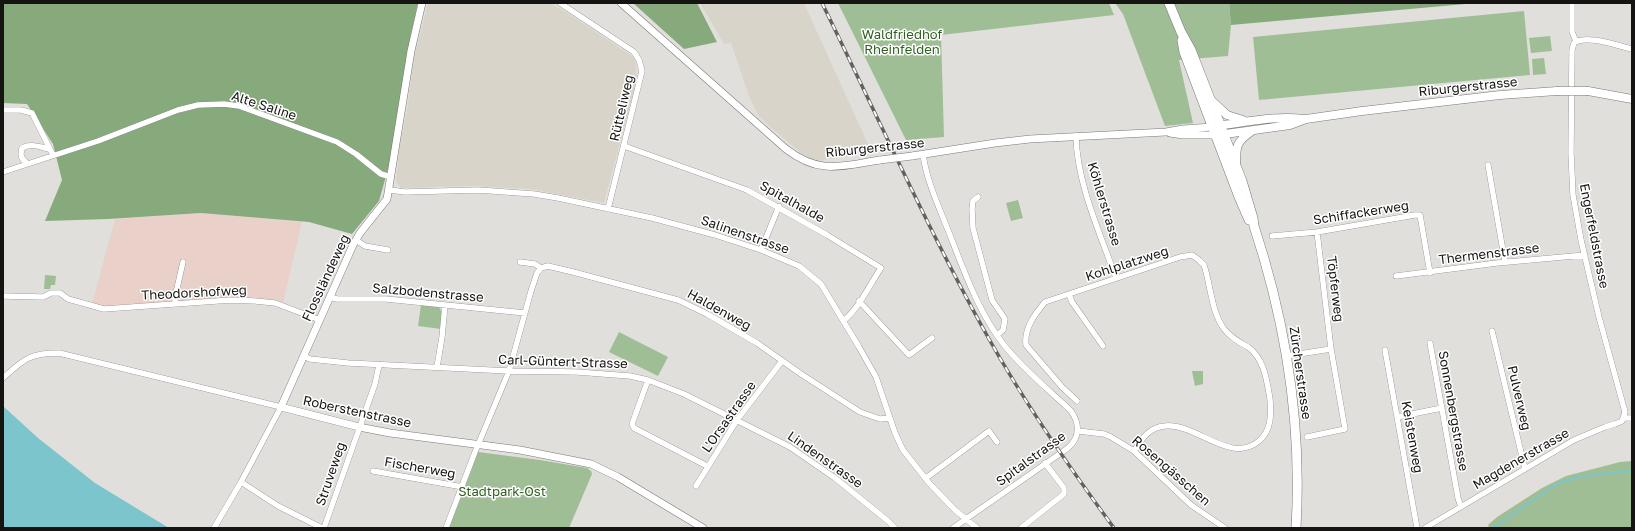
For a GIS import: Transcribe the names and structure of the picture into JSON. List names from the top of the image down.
{
  "streets": {
    "main road": ["Riburgerstrasse", "Zürcherstrasse"],
    "street": [
      "Alte Saline",
      "Rütteliweg",
      "Spitalhalde",
      "Köhlerstrasse",
      "Schiffackerweg",
      "Salinenstrasse",
      "Engerfeldstrasse",
      "Thermenstrasse",
      "Kohlplatzweg",
      "Flossländeweg",
      "Töpferweg",
      "Theodorshofweg",
      "Salzbodenstrasse",
      "Haldenweg",
      "Carl-Güntert-Strasse",
      "Pulverweg",
      "Sonnenbergstrasse",
      "Roberstenstrasse",
      "L'Orsastrasse",
      "Keistenweg",
      "Spitalstrasse",
      "Magdenerstrasse",
      "Lindenstrasse",
      "Fischerweg",
      "Rosengässchen",
      "Struveweg"
    ]
  },
  "crossings": [
    ["Riburgerstrasse", "Köhlerstrasse"],
    ["Riburgerstrasse", "Zürcherstrasse"],
    ["Riburgerstrasse", "Spitalstrasse"],
    ["Alte Saline", "Flossländeweg"],
    ["Rütteliweg", "Spitalhalde"],
    ["Rütteliweg", "Salinenstrasse"],
    ["Spitalhalde", "Salinenstrasse"],
    ["Köhlerstrasse", "Kohlplatzweg"],
    ["Schiffackerweg", "Thermenstrasse"],
    ["Schiffackerweg", "Töpferweg"],
    ["Salinenstrasse", "Flossländeweg"],
    ["Salinenstrasse", "Haldenweg"],
    ["Salinenstrasse", "Spitalstrasse"],
    ["Engerfeldstrasse", "Thermenstrasse"],
    ["Engerfeldstrasse", "Magdenerstrasse"],
    ["Kohlplatzweg", "Rosengässchen"],
    ["Flossländeweg", "Theodorshofweg"],
    ["Flossländeweg", "Salzbodenstrasse"],
    ["Flossländeweg", "Carl-Güntert-Strasse"],
    ["Flossländeweg", "Roberstenstrasse"],
    ["Salzbodenstrasse", "Fischerweg"],
    ["Haldenweg", "L'Orsastrasse"],
    ["Haldenweg", "Fischerweg"],
    ["Carl-Güntert-Strasse", "L'Orsastrasse"],
    ["Carl-Güntert-Strasse", "Lindenstrasse"],
    ["Carl-Güntert-Strasse", "Fischerweg"],
    ["Carl-Güntert-Strasse", "Struveweg"],
    ["Pulverweg", "Magdenerstrasse"],
    ["Sonnenbergstrasse", "Magdenerstrasse"],
    ["Roberstenstrasse", "Fischerweg"],
    ["Roberstenstrasse", "Struveweg"],
    ["L'Orsastrasse", "Lindenstrasse"],
    ["Spitalstrasse", "Rosengässchen"]
  ],
  "parks": ["Waldfriedhof Rheinfelden", "Stadtpark-Ost"]
}
